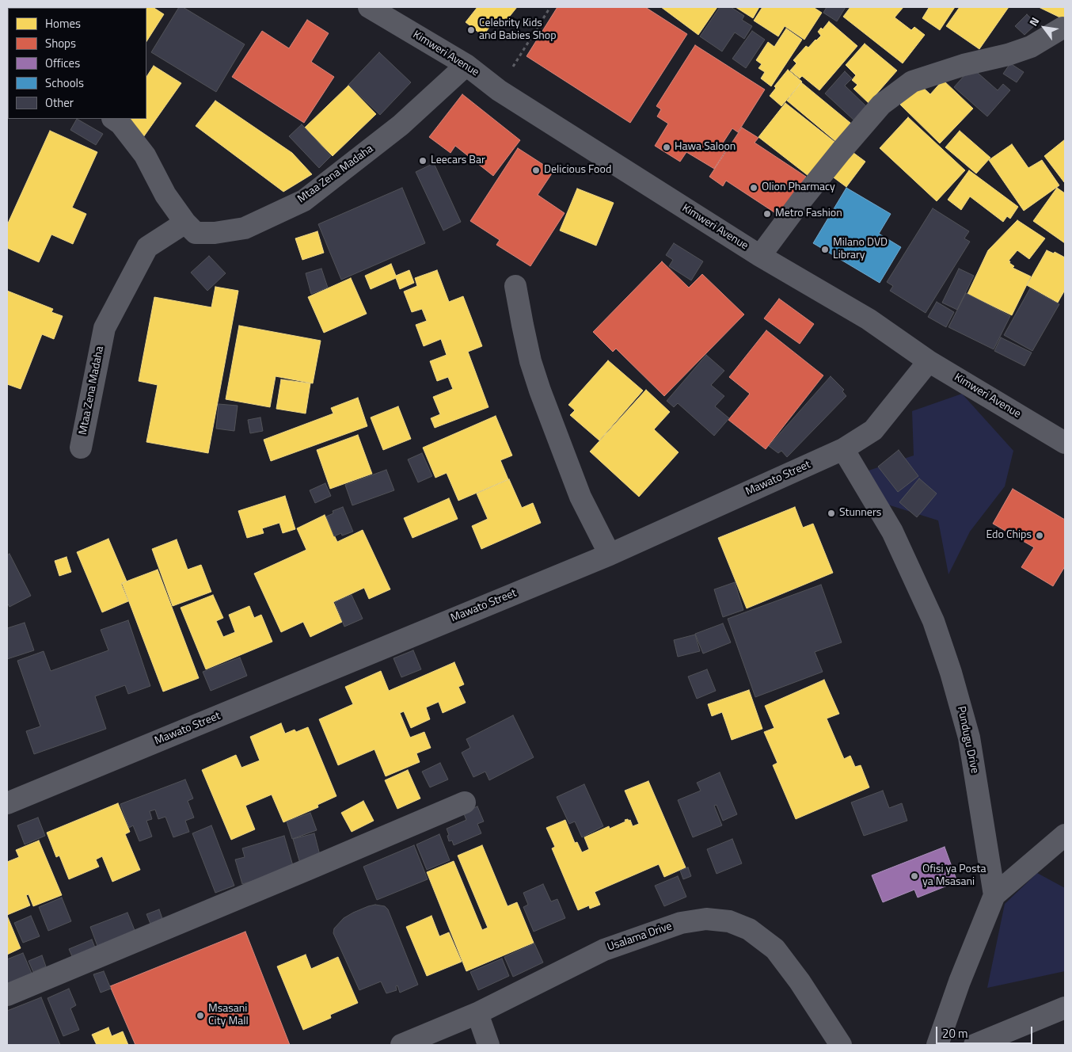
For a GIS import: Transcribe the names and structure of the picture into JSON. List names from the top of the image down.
{
  "streets": {
    "street": [
      "Kimweri Avenue",
      "Mtaa Zena Madaha",
      "Mawato Street",
      "Pundugu Drive",
      "Usalama Drive"
    ]
  },
  "crossings": [
    ["Kimweri Avenue", "Mtaa Zena Madaha"],
    ["Kimweri Avenue", "Mawato Street"],
    ["Mawato Street", "Pundugu Drive"]
  ],
  "places": [
    "Celebrity Kids and Babies Shop",
    "Hawa Saloon",
    "Leecars Bar",
    "Delicious Food",
    "Olion Pharmacy",
    "Metro Fashion",
    "Milano DVD Library",
    "Stunners",
    "Edo Chips",
    "Ofisi ya Posta ya Msasani",
    "Msasani City Mall"
  ],
  "legend": [
    "Homes",
    "Shops",
    "Offices",
    "Schools",
    "Other"
  ],
  "scale_bar": "20 m",
  "north": "top left"
}
